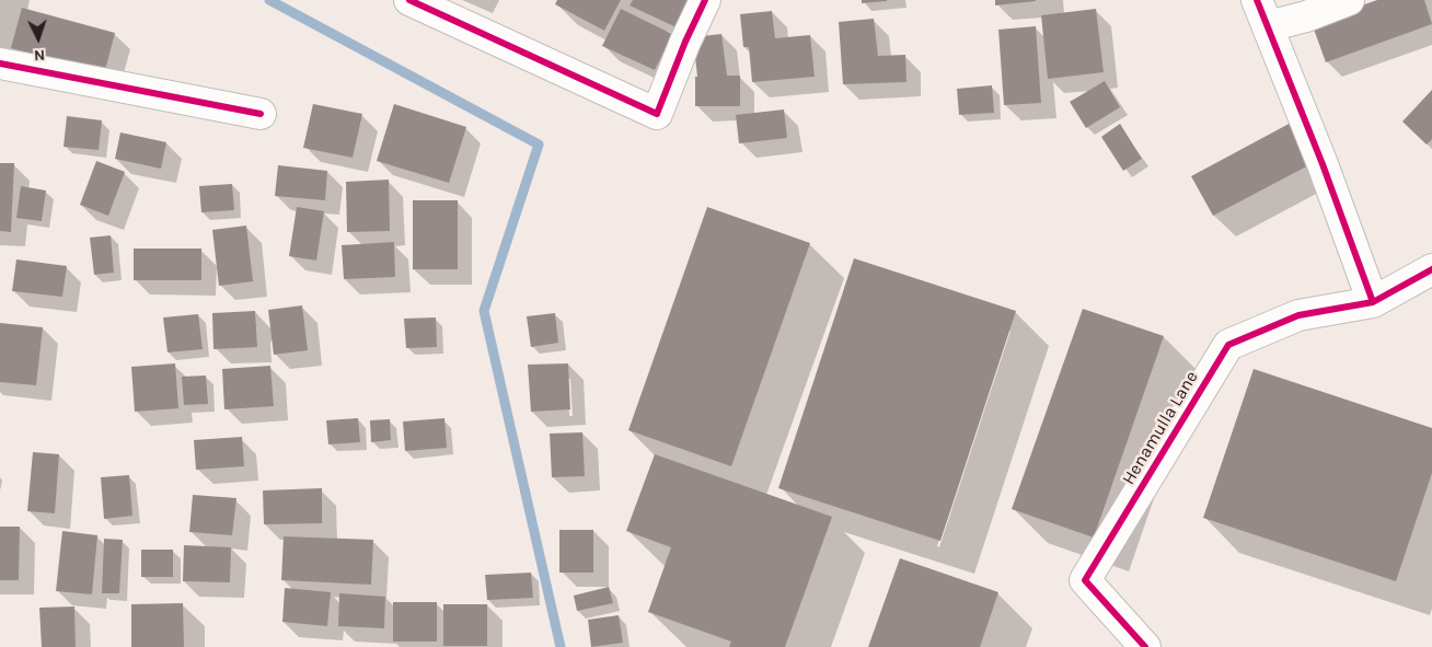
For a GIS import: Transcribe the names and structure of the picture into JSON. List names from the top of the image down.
{
  "streets": {
    "street": ["Henamulla Lane"]
  },
  "north": "bottom"
}
